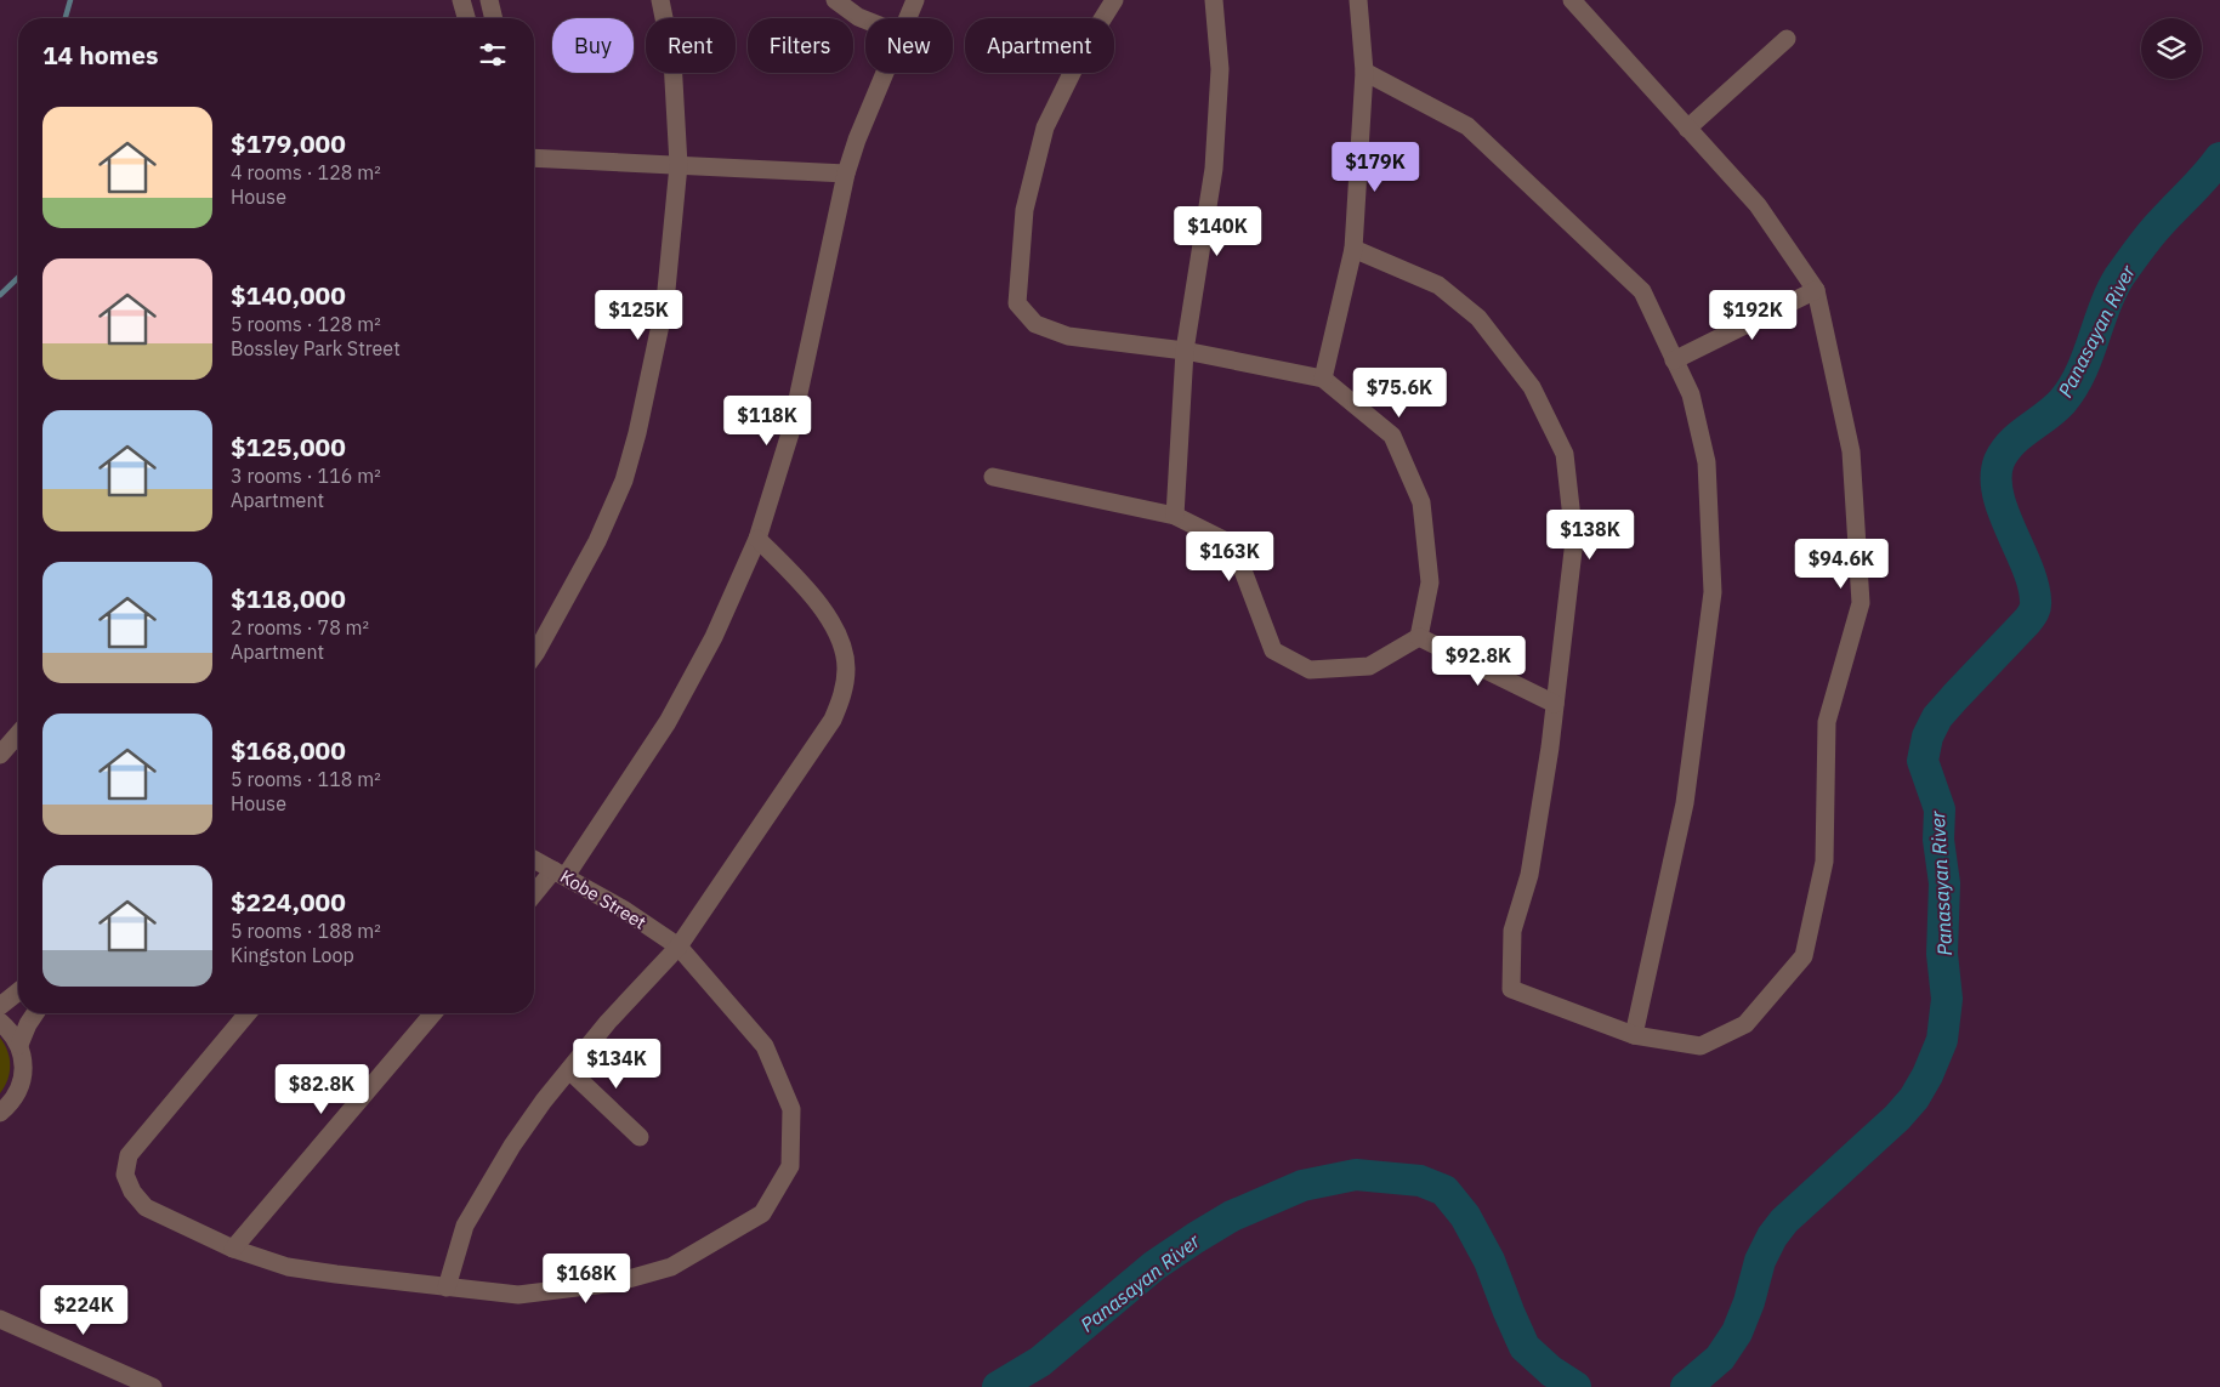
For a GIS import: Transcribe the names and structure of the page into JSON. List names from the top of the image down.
{
  "streets": {
    "street": ["Kobe Street"]
  },
  "water": ["Panasayan River"],
  "page": {
    "chip": [
      "Buy",
      "Rent",
      "Filters",
      "New",
      "Apartment"
    ],
    "heading": "14 homes",
    "list": [
      {
        "name": "$179,000",
        "note": "4 rooms · 128 m² · House"
      },
      {
        "name": "$140,000",
        "note": "5 rooms · 128 m² · Bossley Park Street"
      },
      {
        "name": "$125,000",
        "note": "3 rooms · 116 m² · Apartment"
      },
      {
        "name": "$118,000",
        "note": "2 rooms · 78 m² · Apartment"
      },
      {
        "name": "$168,000",
        "note": "5 rooms · 118 m² · House"
      },
      {
        "name": "$224,000",
        "note": "5 rooms · 188 m² · Kingston Loop"
      }
    ],
    "price": [
      "$179K",
      "$140K",
      "$125K",
      "$192K",
      "$75.6K",
      "$118K",
      "$138K",
      "$163K",
      "$94.6K",
      "$92.8K",
      "$134K",
      "$82.8K",
      "$168K",
      "$224K"
    ]
  }
}
